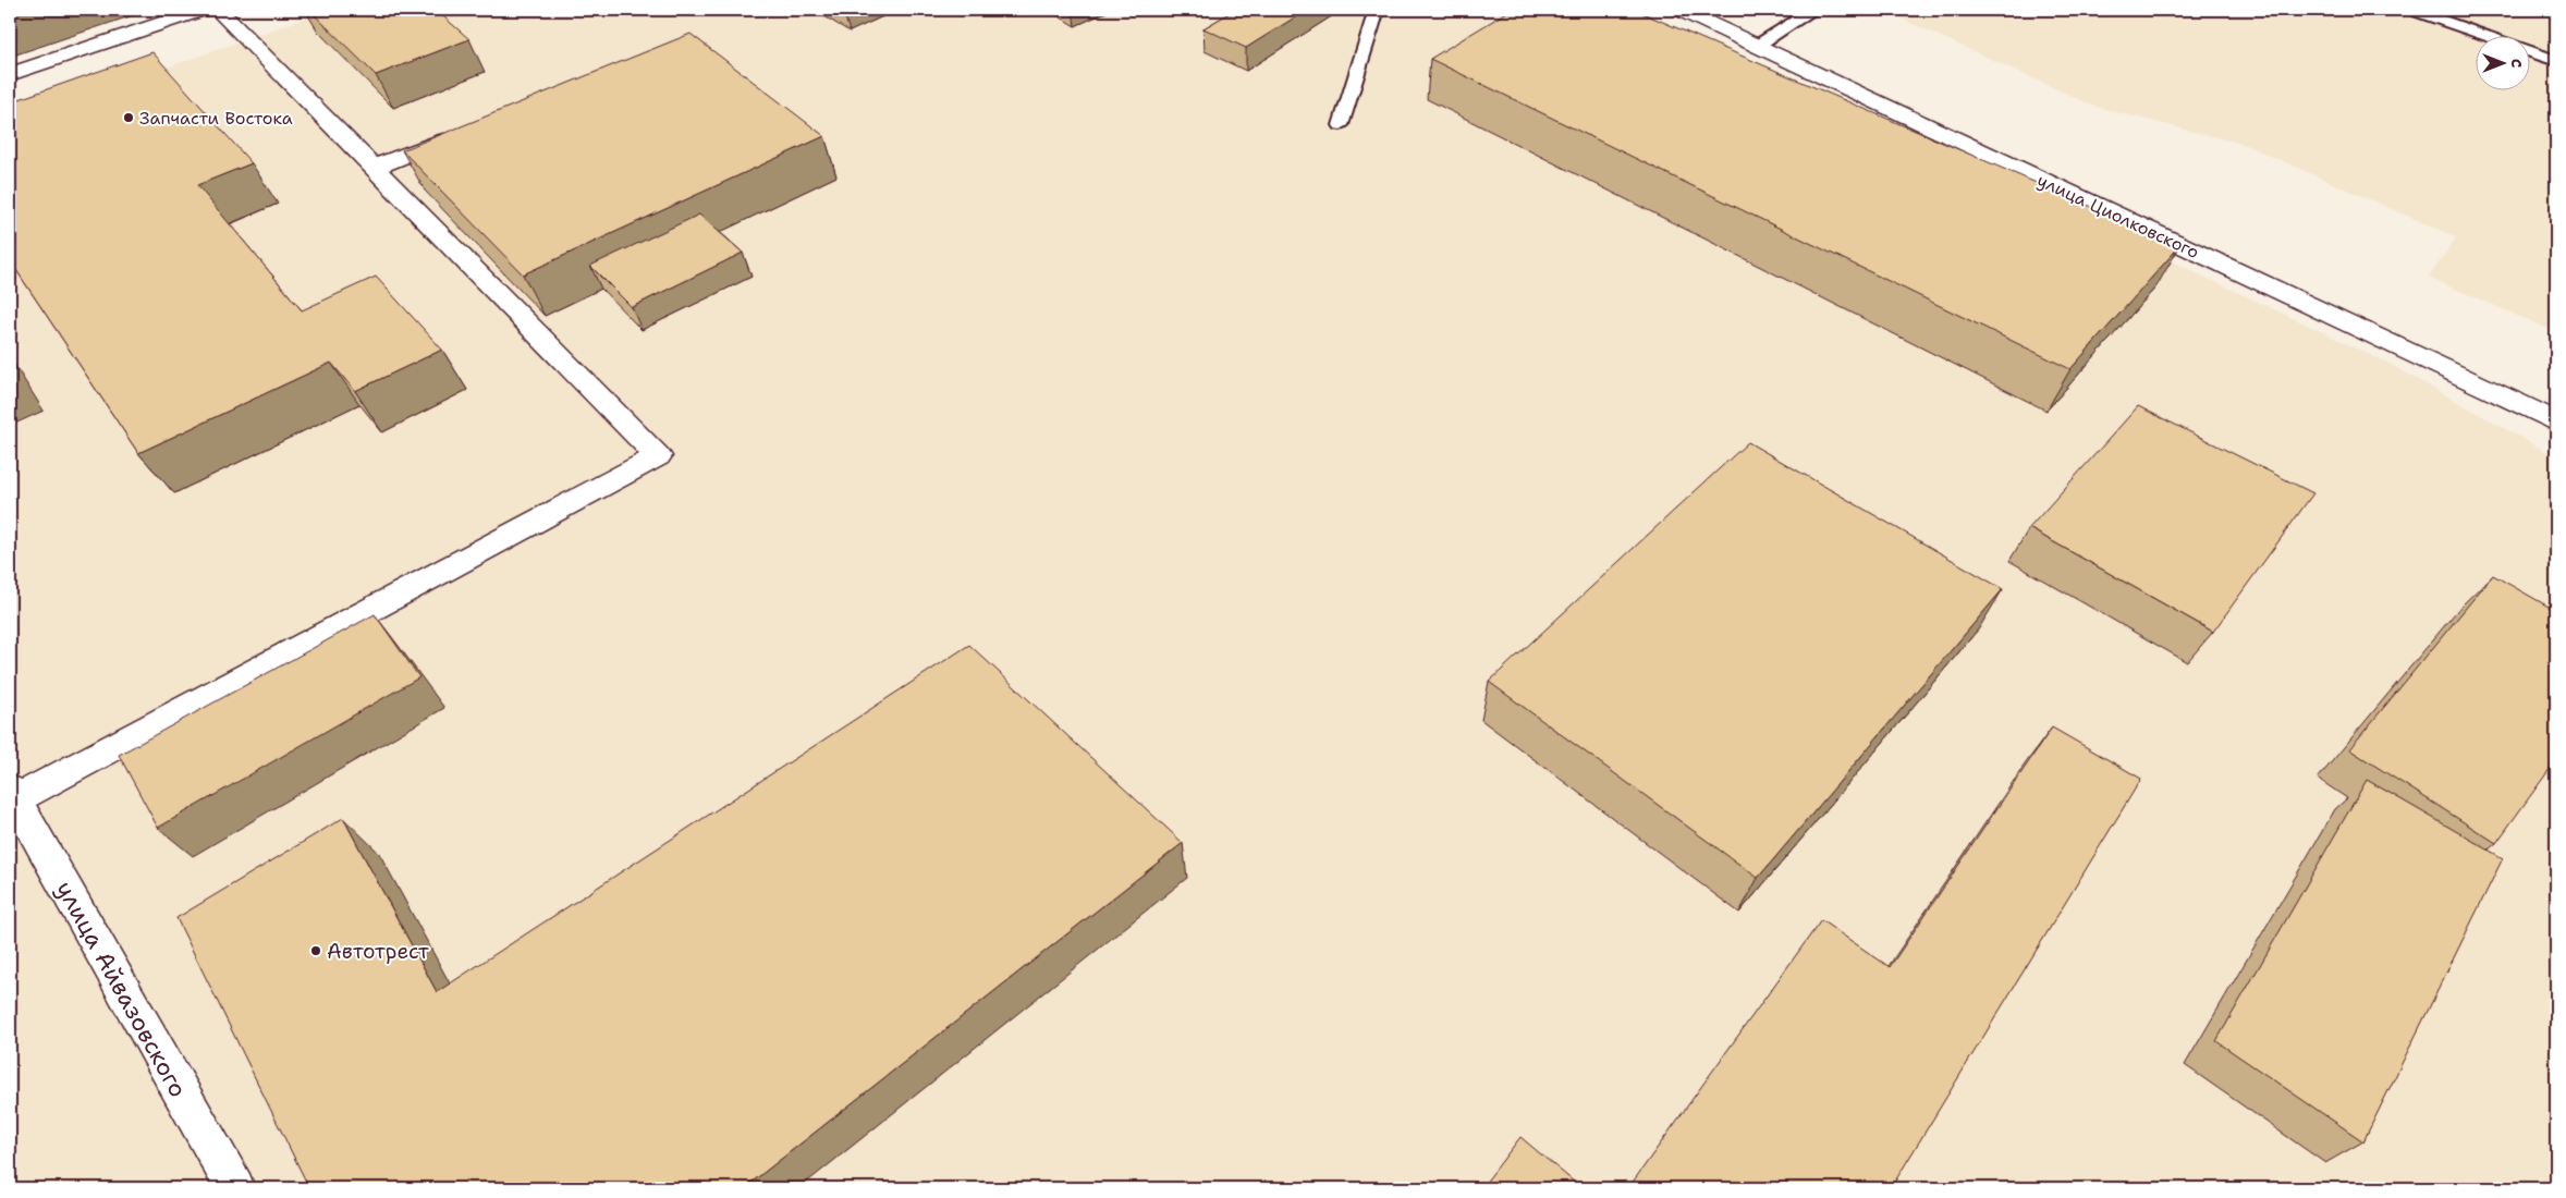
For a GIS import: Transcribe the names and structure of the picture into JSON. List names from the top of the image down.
{
  "streets": {
    "street": ["улица Циолковского", "улица Айвазовского"]
  },
  "places": ["Запчасти Востока", "Автотрест"],
  "north": "right"
}
